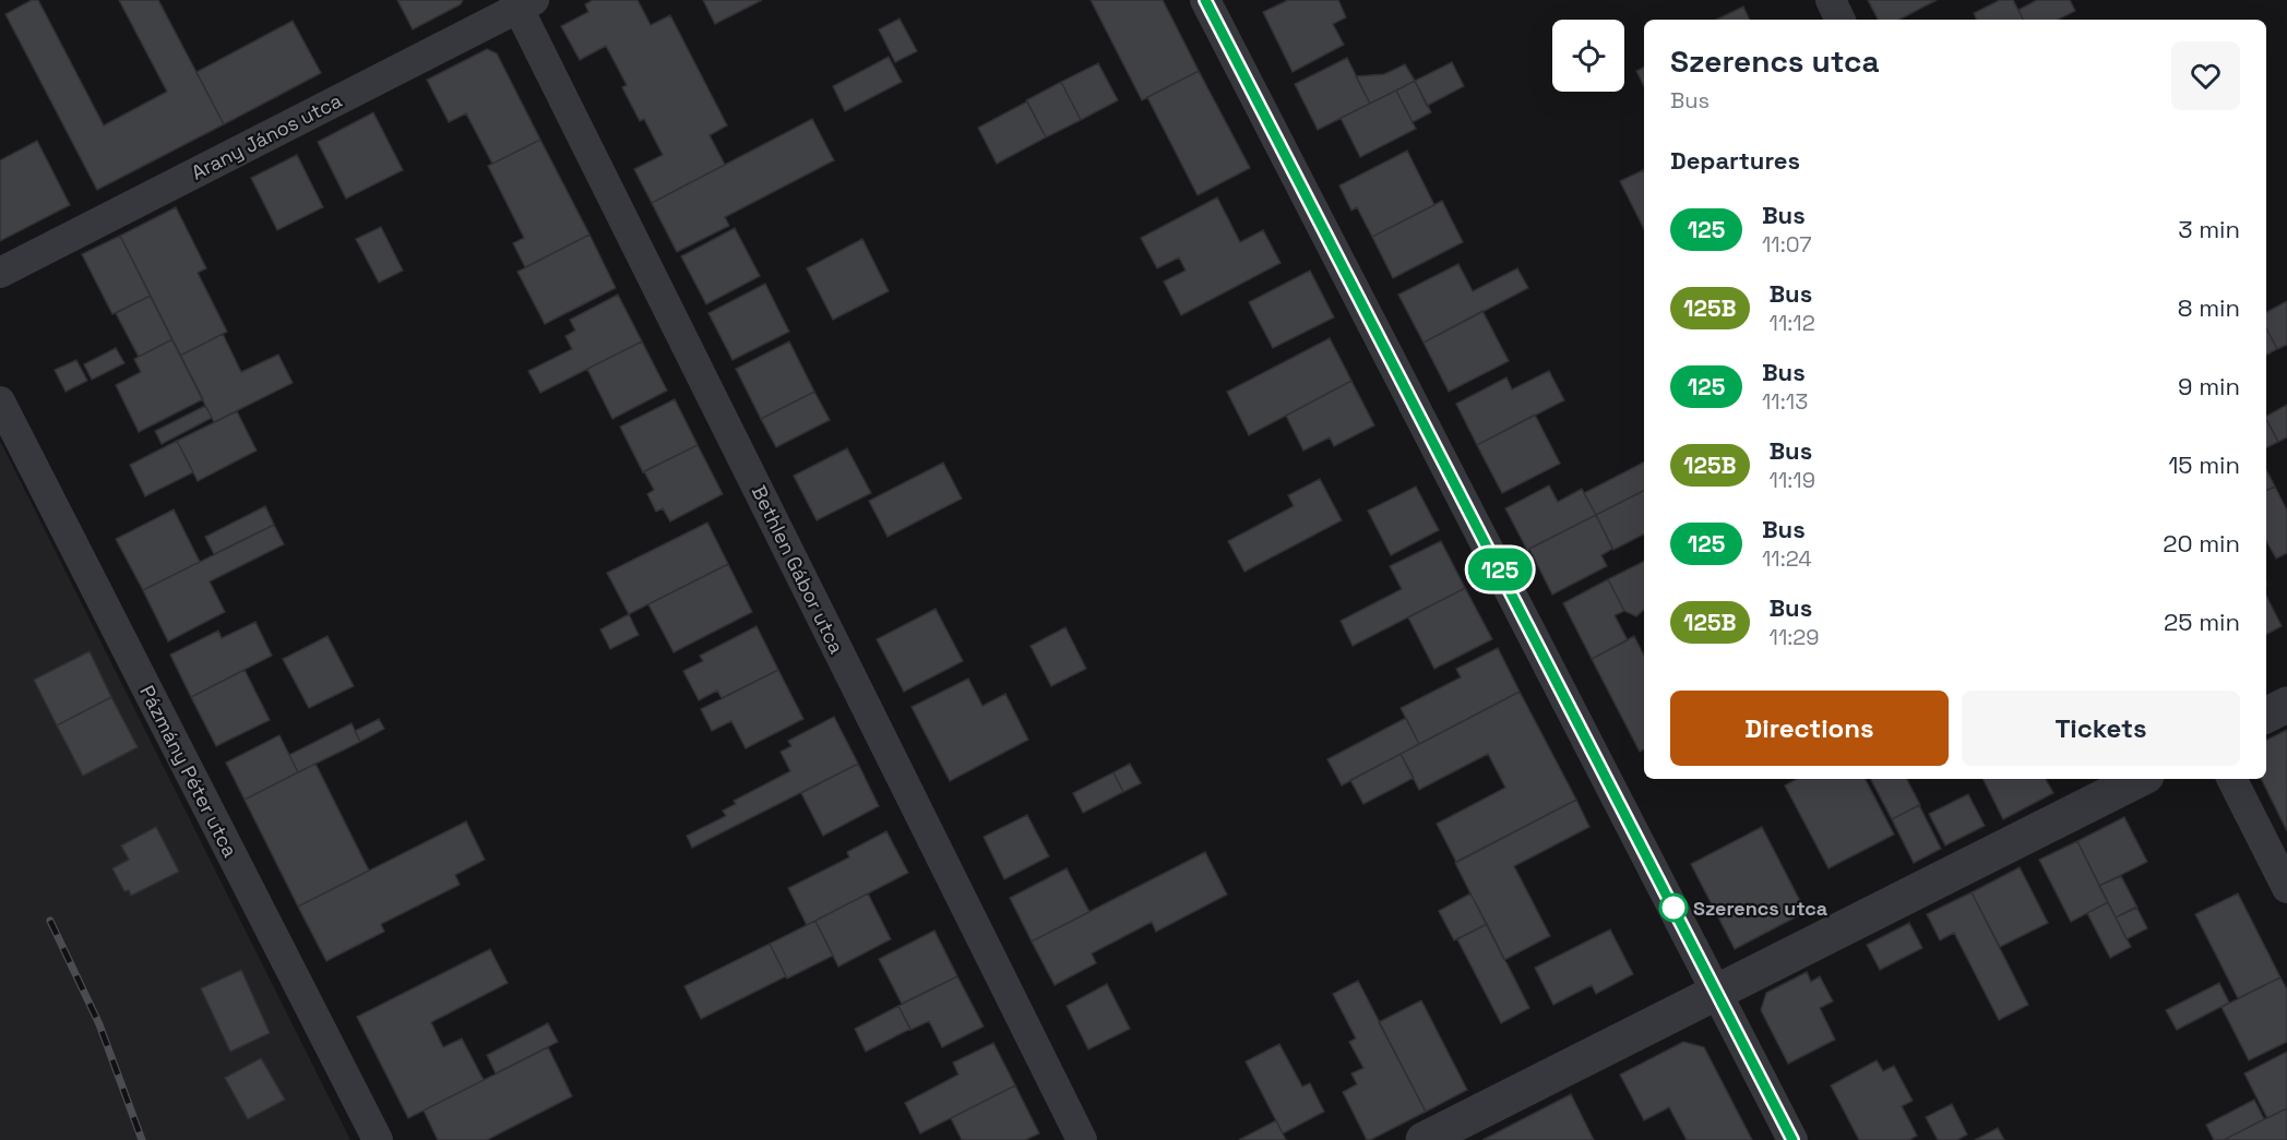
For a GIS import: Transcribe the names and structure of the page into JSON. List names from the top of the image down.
{
  "streets": {
    "street": ["Arany János utca", "Bethlen Gábor utca", "Pázmány Péter utca"]
  },
  "crossings": [
    ["Arany János utca", "Bethlen Gábor utca"]
  ],
  "places": ["Szerencs utca"],
  "lines": ["bus line 125"],
  "page": {
    "on_map": "125",
    "heading": [
      ["Szerencs utca", "Bus"],
      "Departures"
    ],
    "list": [
      {
        "mark": "125",
        "name": "Bus",
        "note": "11:07",
        "value": "3 min"
      },
      {
        "mark": "125B",
        "name": "Bus",
        "note": "11:12",
        "value": "8 min"
      },
      {
        "mark": "125",
        "name": "Bus",
        "note": "11:13",
        "value": "9 min"
      },
      {
        "mark": "125B",
        "name": "Bus",
        "note": "11:19",
        "value": "15 min"
      },
      {
        "mark": "125",
        "name": "Bus",
        "note": "11:24",
        "value": "20 min"
      },
      {
        "mark": "125B",
        "name": "Bus",
        "note": "11:29",
        "value": "25 min"
      }
    ],
    "buttons": ["Directions", "Tickets"]
  }
}
